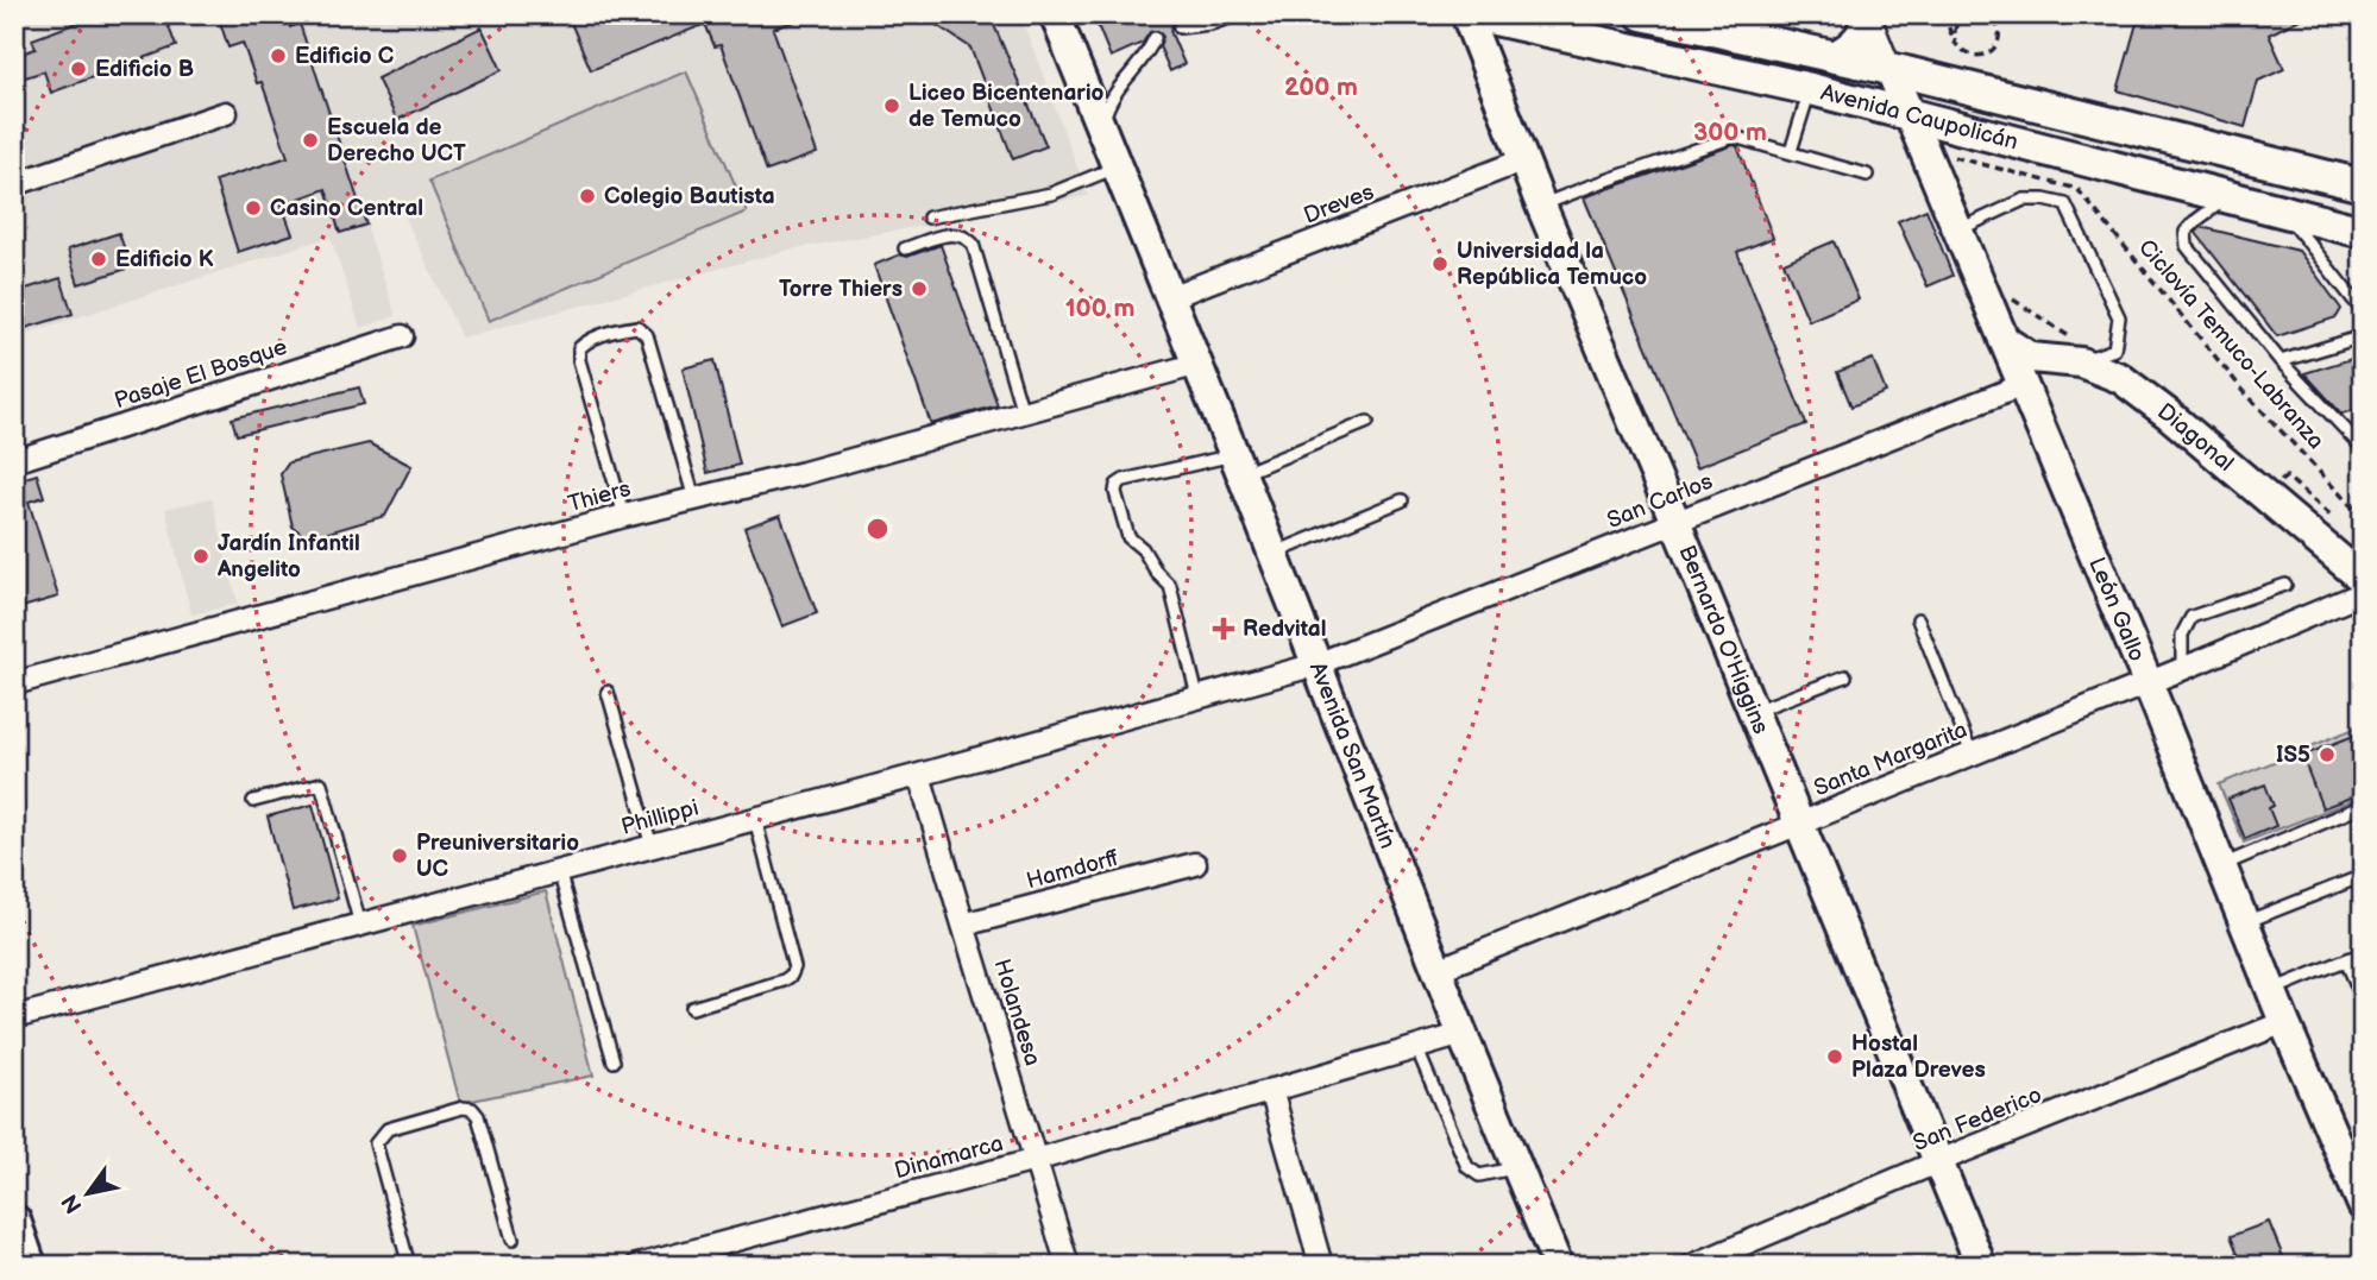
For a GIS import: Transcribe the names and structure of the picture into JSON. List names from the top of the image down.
{
  "streets": {
    "main road": [
      "Avenida Caupolicán",
      "Diagonal",
      "León Gallo",
      "Bernardo O'Higgins",
      "Avenida San Martín"
    ],
    "street": [
      "Dreves",
      "Pasaje El Bosque",
      "Thiers",
      "San Carlos",
      "Santa Margarita",
      "Phillippi",
      "Hamdorff",
      "Holandesa",
      "San Federico",
      "Dinamarca"
    ],
    "path": ["Ciclovía Temuco-Labranza"]
  },
  "crossings": [
    ["Avenida Caupolicán", "León Gallo"],
    ["Dreves", "Bernardo O'Higgins"],
    ["Dreves", "Avenida San Martín"],
    ["Diagonal", "León Gallo"],
    ["Thiers", "Avenida San Martín"],
    ["San Carlos", "León Gallo"],
    ["San Carlos", "Bernardo O'Higgins"],
    ["San Carlos", "Avenida San Martín"],
    ["San Carlos", "Phillippi"],
    ["León Gallo", "Santa Margarita"],
    ["León Gallo", "San Federico"],
    ["Bernardo O'Higgins", "Santa Margarita"],
    ["Bernardo O'Higgins", "San Federico"],
    ["Avenida San Martín", "Santa Margarita"],
    ["Avenida San Martín", "Phillippi"],
    ["Avenida San Martín", "Dinamarca"],
    ["Phillippi", "Holandesa"],
    ["Hamdorff", "Holandesa"],
    ["Holandesa", "Dinamarca"]
  ],
  "places": {
    "other": [
      "Edificio C",
      "Edificio B",
      "Liceo Bicentenario de Temuco",
      "Escuela de Derecho UCT",
      "Colegio Bautista",
      "Casino Central",
      "Edificio K",
      "Universidad la República Temuco",
      "Torre Thiers",
      "Jardín Infantil Angelito",
      "IS5",
      "Preuniversitario UC",
      "Hostal Plaza Dreves"
    ],
    "health": ["Redvital"]
  },
  "north": "bottom left",
  "rings": ["200 m", "300 m", "100 m"]
}
